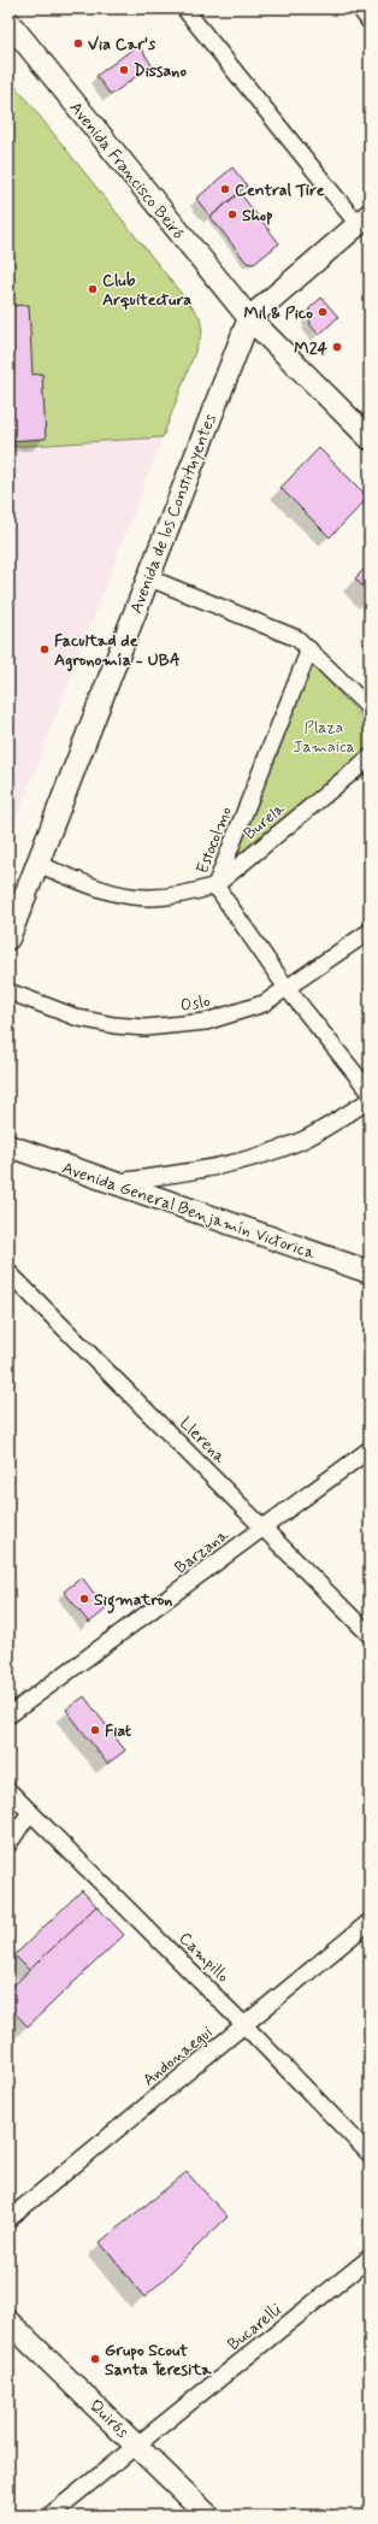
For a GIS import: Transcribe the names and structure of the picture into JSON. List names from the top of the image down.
{
  "streets": {
    "main road": [
      "Avenida Francisco Beiró",
      "Avenida de los Constituyentes",
      "Avenida General Benjamín Victorica",
      "Quirós"
    ],
    "street": [
      "Burela",
      "Estocolmo",
      "Oslo",
      "Llerena",
      "Barzana",
      "Campillo",
      "Andonaegui",
      "Bucarelli"
    ]
  },
  "crossings": [
    ["Avenida Francisco Beiró", "Avenida de los Constituyentes"],
    ["Avenida de los Constituyentes", "Burela"],
    ["Burela", "Estocolmo"],
    ["Estocolmo", "Oslo"],
    ["Llerena", "Barzana"],
    ["Campillo", "Andonaegui"],
    ["Bucarelli", "Quirós"]
  ],
  "parks": ["Plaza Jamaica"],
  "places": [
    "Via Car's",
    "Dissano",
    "Central Tire",
    "Shop",
    "Club Arquitectura",
    "Mil & Pico",
    "M24",
    "Facultad de Agronomía - UBA",
    "Sigmatron",
    "Fiat",
    "Grupo Scout Santa Teresita"
  ]
}
